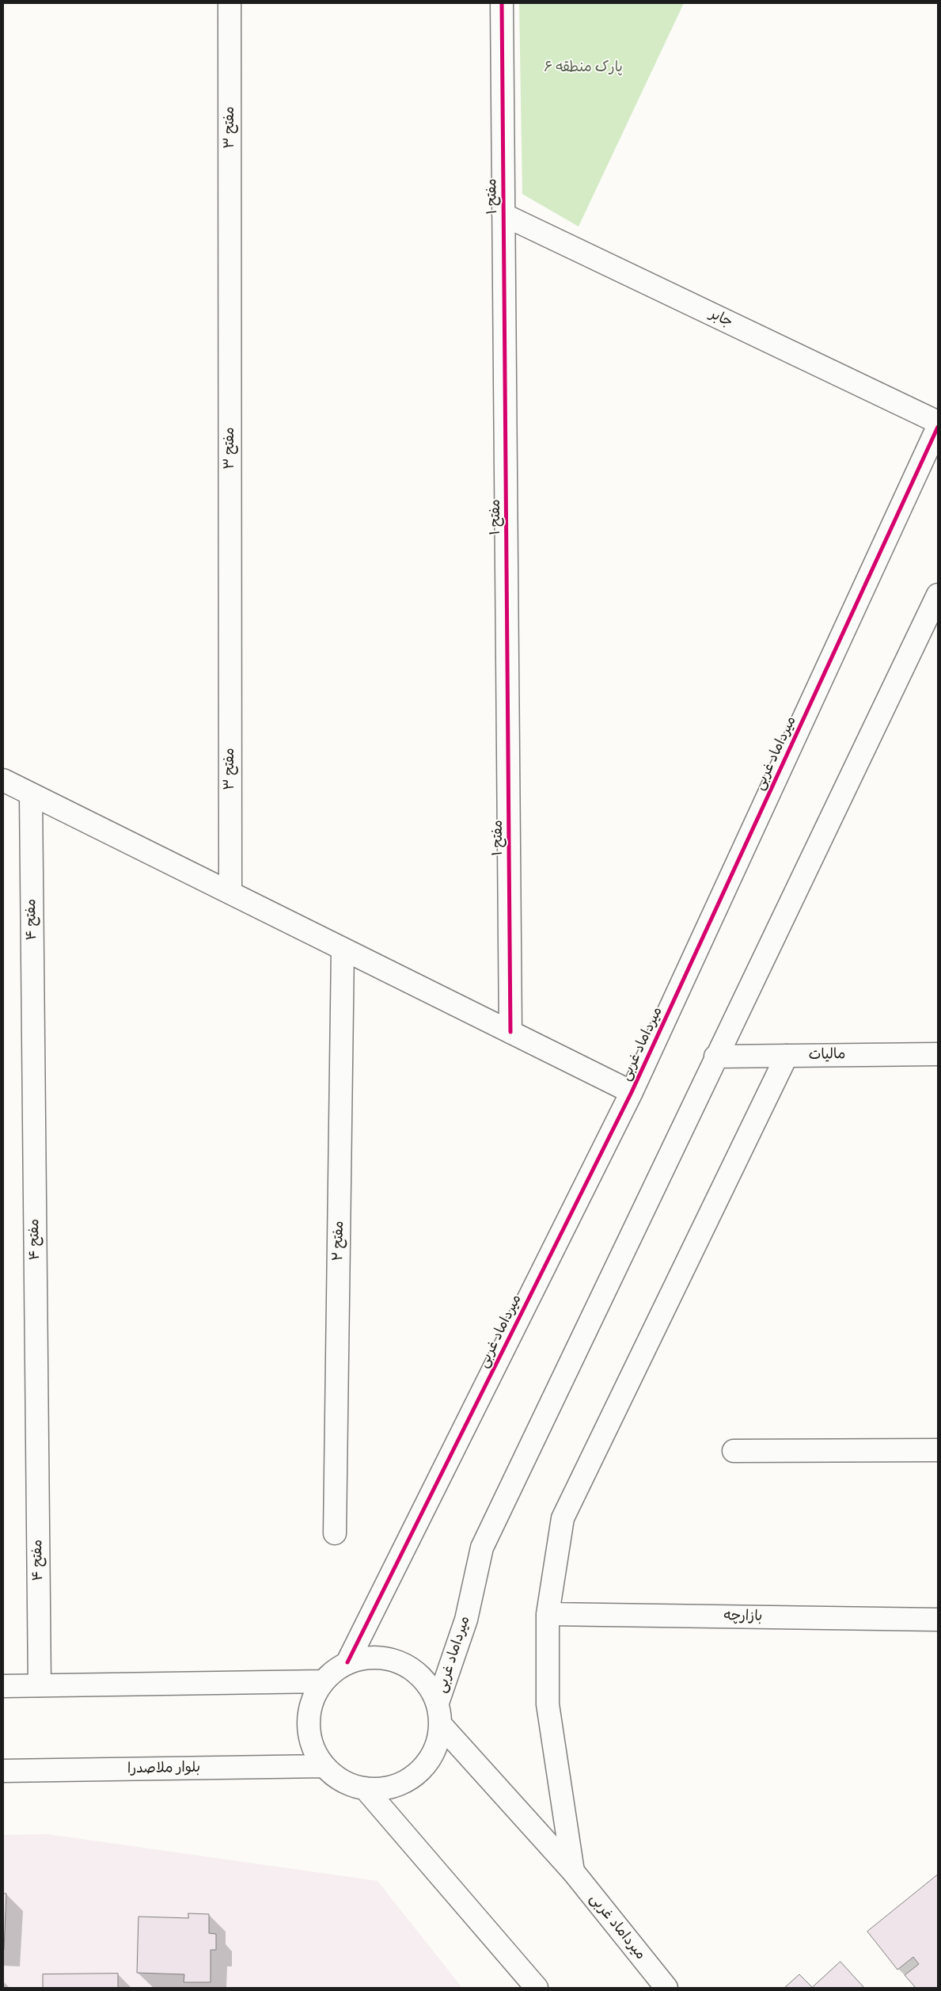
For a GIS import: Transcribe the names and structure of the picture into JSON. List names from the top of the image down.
{
  "streets": {
    "street": [
      "مفتح ۳",
      "مفتح ۱",
      "جابر",
      "میرداماد غربی",
      "مفتح ۴",
      "مالیات",
      "مفتح ۲",
      "بازارچه",
      "بلوار ملاصدرا"
    ]
  },
  "crossings": [
    ["مفتح ۱", "جابر"],
    ["میرداماد غربی", "مالیات"],
    ["میرداماد غربی", "بلوار ملاصدرا"]
  ],
  "parks": ["پارک منطقه ۶"]
}
